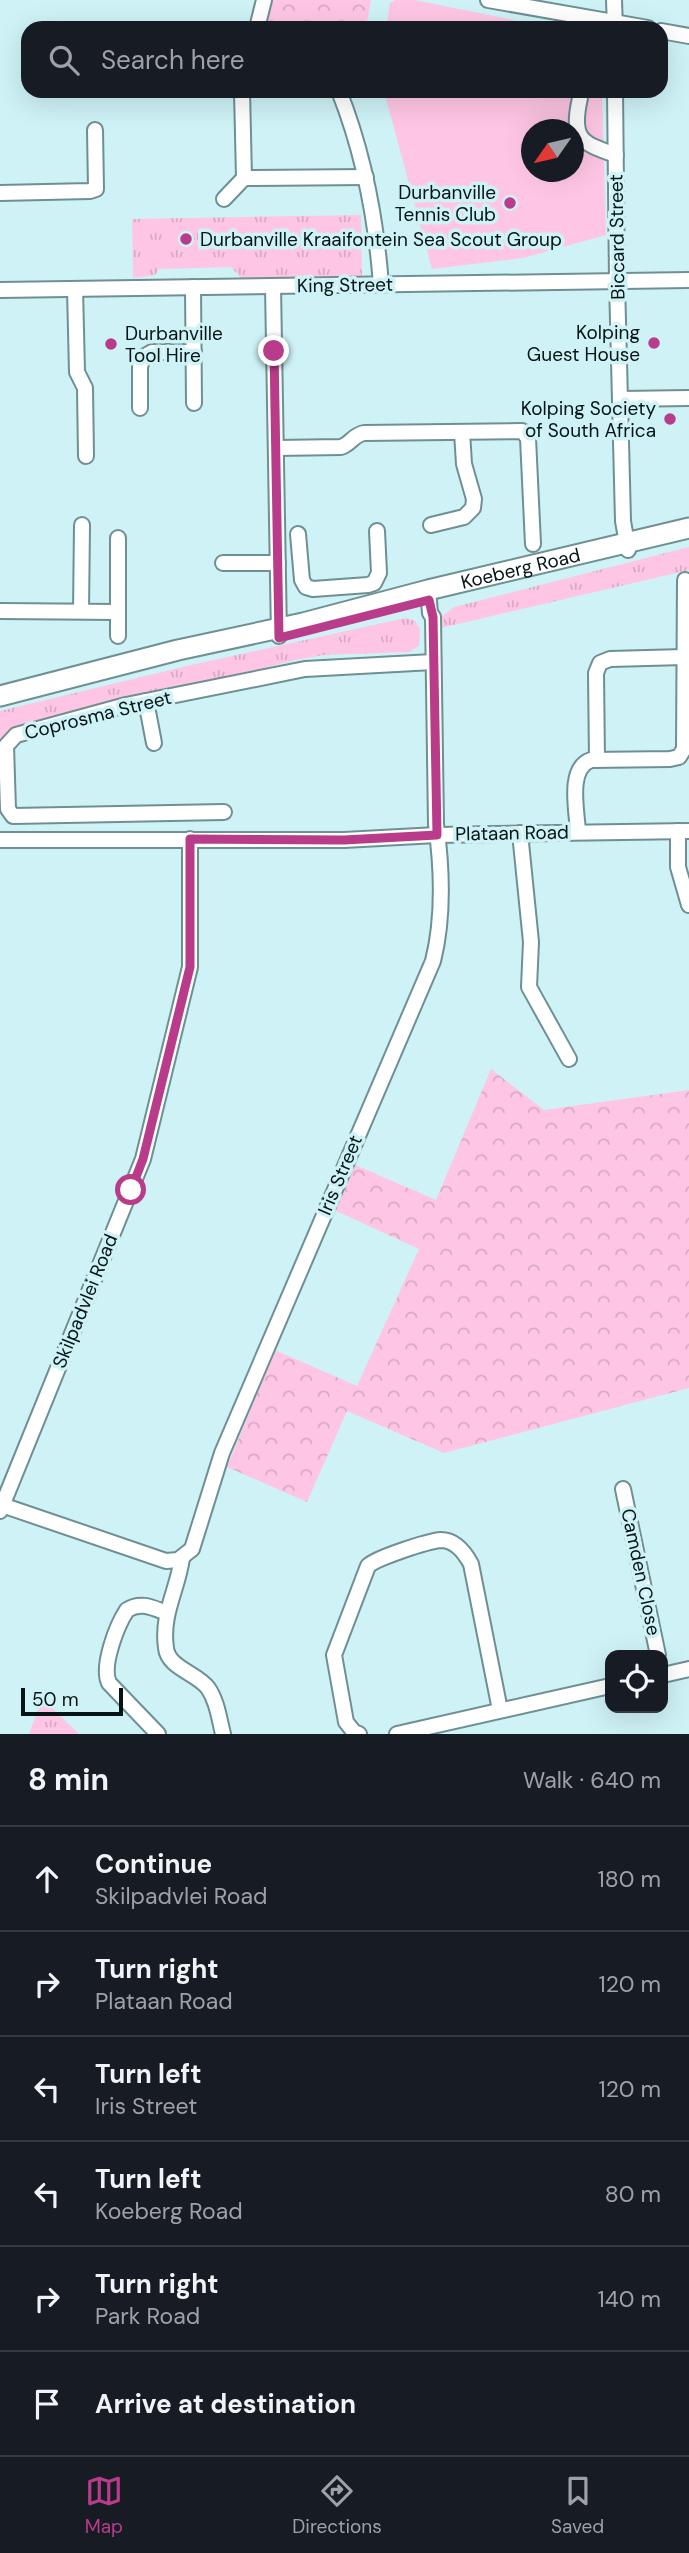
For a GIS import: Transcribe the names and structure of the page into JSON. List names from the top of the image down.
{
  "streets": {
    "main road": ["Koeberg Road"],
    "street": [
      "Biccard Street",
      "King Street",
      "Coprosma Street",
      "Plataan Road",
      "Iris Street",
      "Skilpadvlei Road",
      "Camden Close"
    ]
  },
  "crossings": [
    ["Biccard Street", "King Street"],
    ["Biccard Street", "Koeberg Road"],
    ["Koeberg Road", "Iris Street"],
    ["Coprosma Street", "Iris Street"],
    ["Plataan Road", "Iris Street"],
    ["Plataan Road", "Skilpadvlei Road"]
  ],
  "places": [
    "Durbanville Tennis Club",
    "Durbanville Kraaifontein Sea Scout Group",
    "Kolping Guest House",
    "Durbanville Tool Hire",
    "Kolping Society of South Africa"
  ],
  "scale_bar": "50 m",
  "north": "bottom left",
  "page": {
    "search": "Search here",
    "scale": "50 m",
    "heading": ["8 min", "Walk · 640 m"],
    "list": [
      ["Continue", "Skilpadvlei Road", "180 m"],
      ["Turn right", "Plataan Road", "120 m"],
      ["Turn left", "Iris Street", "120 m"],
      ["Turn left", "Koeberg Road", "80 m"],
      ["Turn right", "Park Road", "140 m"],
      "Arrive at destination"
    ],
    "nav": ["Map", "Directions", "Saved"]
  }
}
